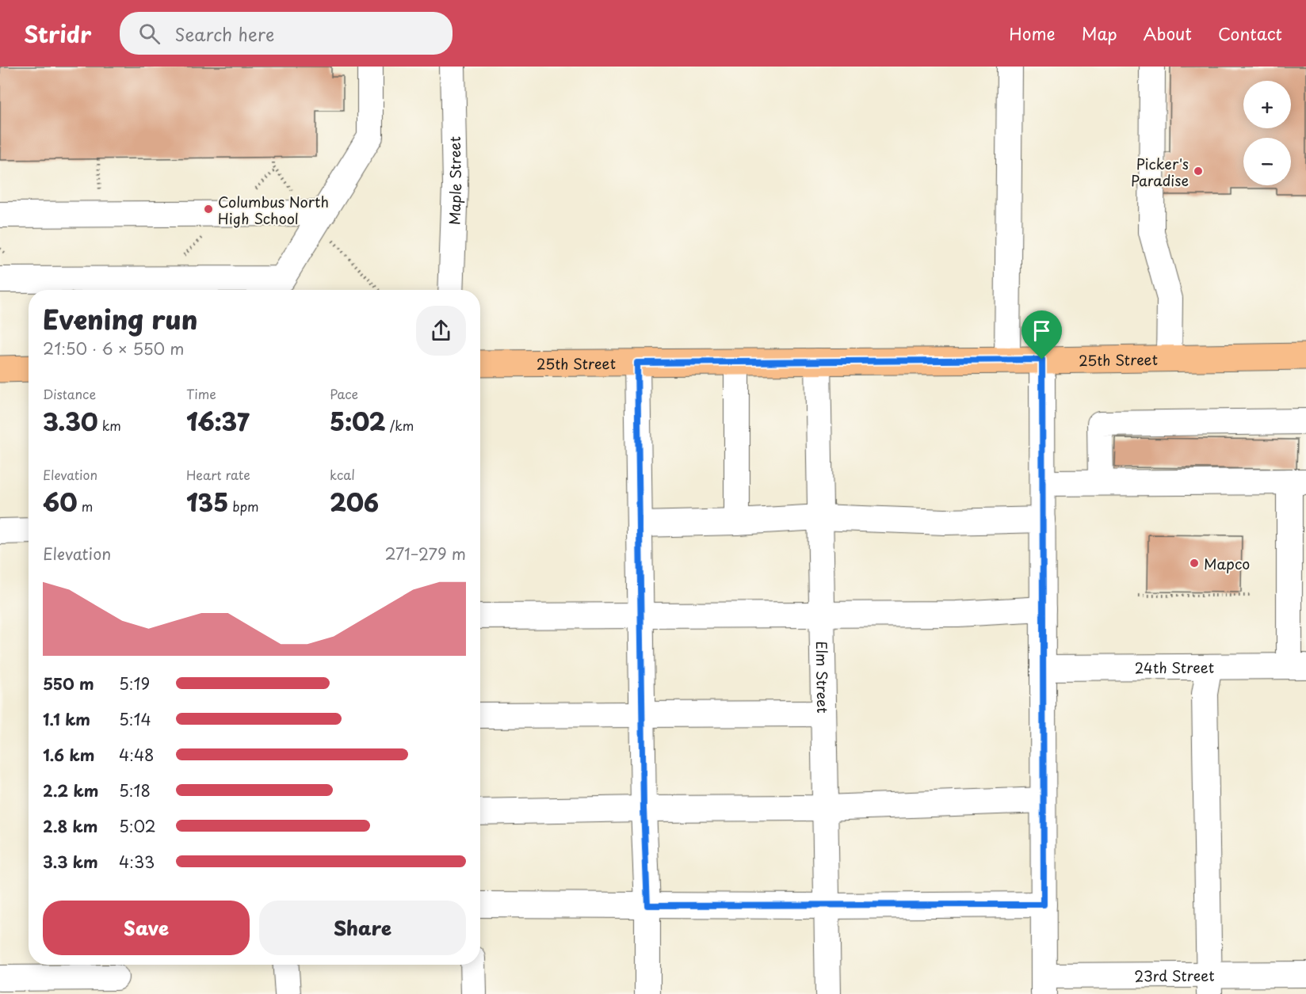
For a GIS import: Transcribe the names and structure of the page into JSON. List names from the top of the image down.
{
  "streets": {
    "main road": ["25th Street"],
    "street": [
      "Maple Street",
      "24th Street",
      "Elm Street",
      "23rd Street"
    ]
  },
  "crossings": [
    ["25th Street", "Elm Street"]
  ],
  "places": ["Picker's Paradise", "Columbus North High School", "Mapco"],
  "page": {
    "header": "Stridr",
    "search": "Search here",
    "nav": [
      "Home",
      "Map",
      "About",
      "Contact"
    ],
    "map_buttons": ["+", "−"],
    "heading": ["Evening run", "21:50 · 6 × 550 m"],
    "stats": [
      ["Distance", "3.30 km"],
      ["Time", "16:37"],
      ["Pace", "5:02 /km"],
      ["Elevation", "60 m"],
      ["Heart rate", "135 bpm"],
      ["kcal", "206"]
    ],
    "chart": ["Elevation", "271–279 m"],
    "list": [
      {
        "name": "550 m",
        "note": "5:19"
      },
      {
        "name": "1.1 km",
        "note": "5:14"
      },
      {
        "name": "1.6 km",
        "note": "4:48"
      },
      {
        "name": "2.2 km",
        "note": "5:18"
      },
      {
        "name": "2.8 km",
        "note": "5:02"
      },
      {
        "name": "3.3 km",
        "note": "4:33"
      }
    ],
    "buttons": ["Save", "Share"]
  }
}
